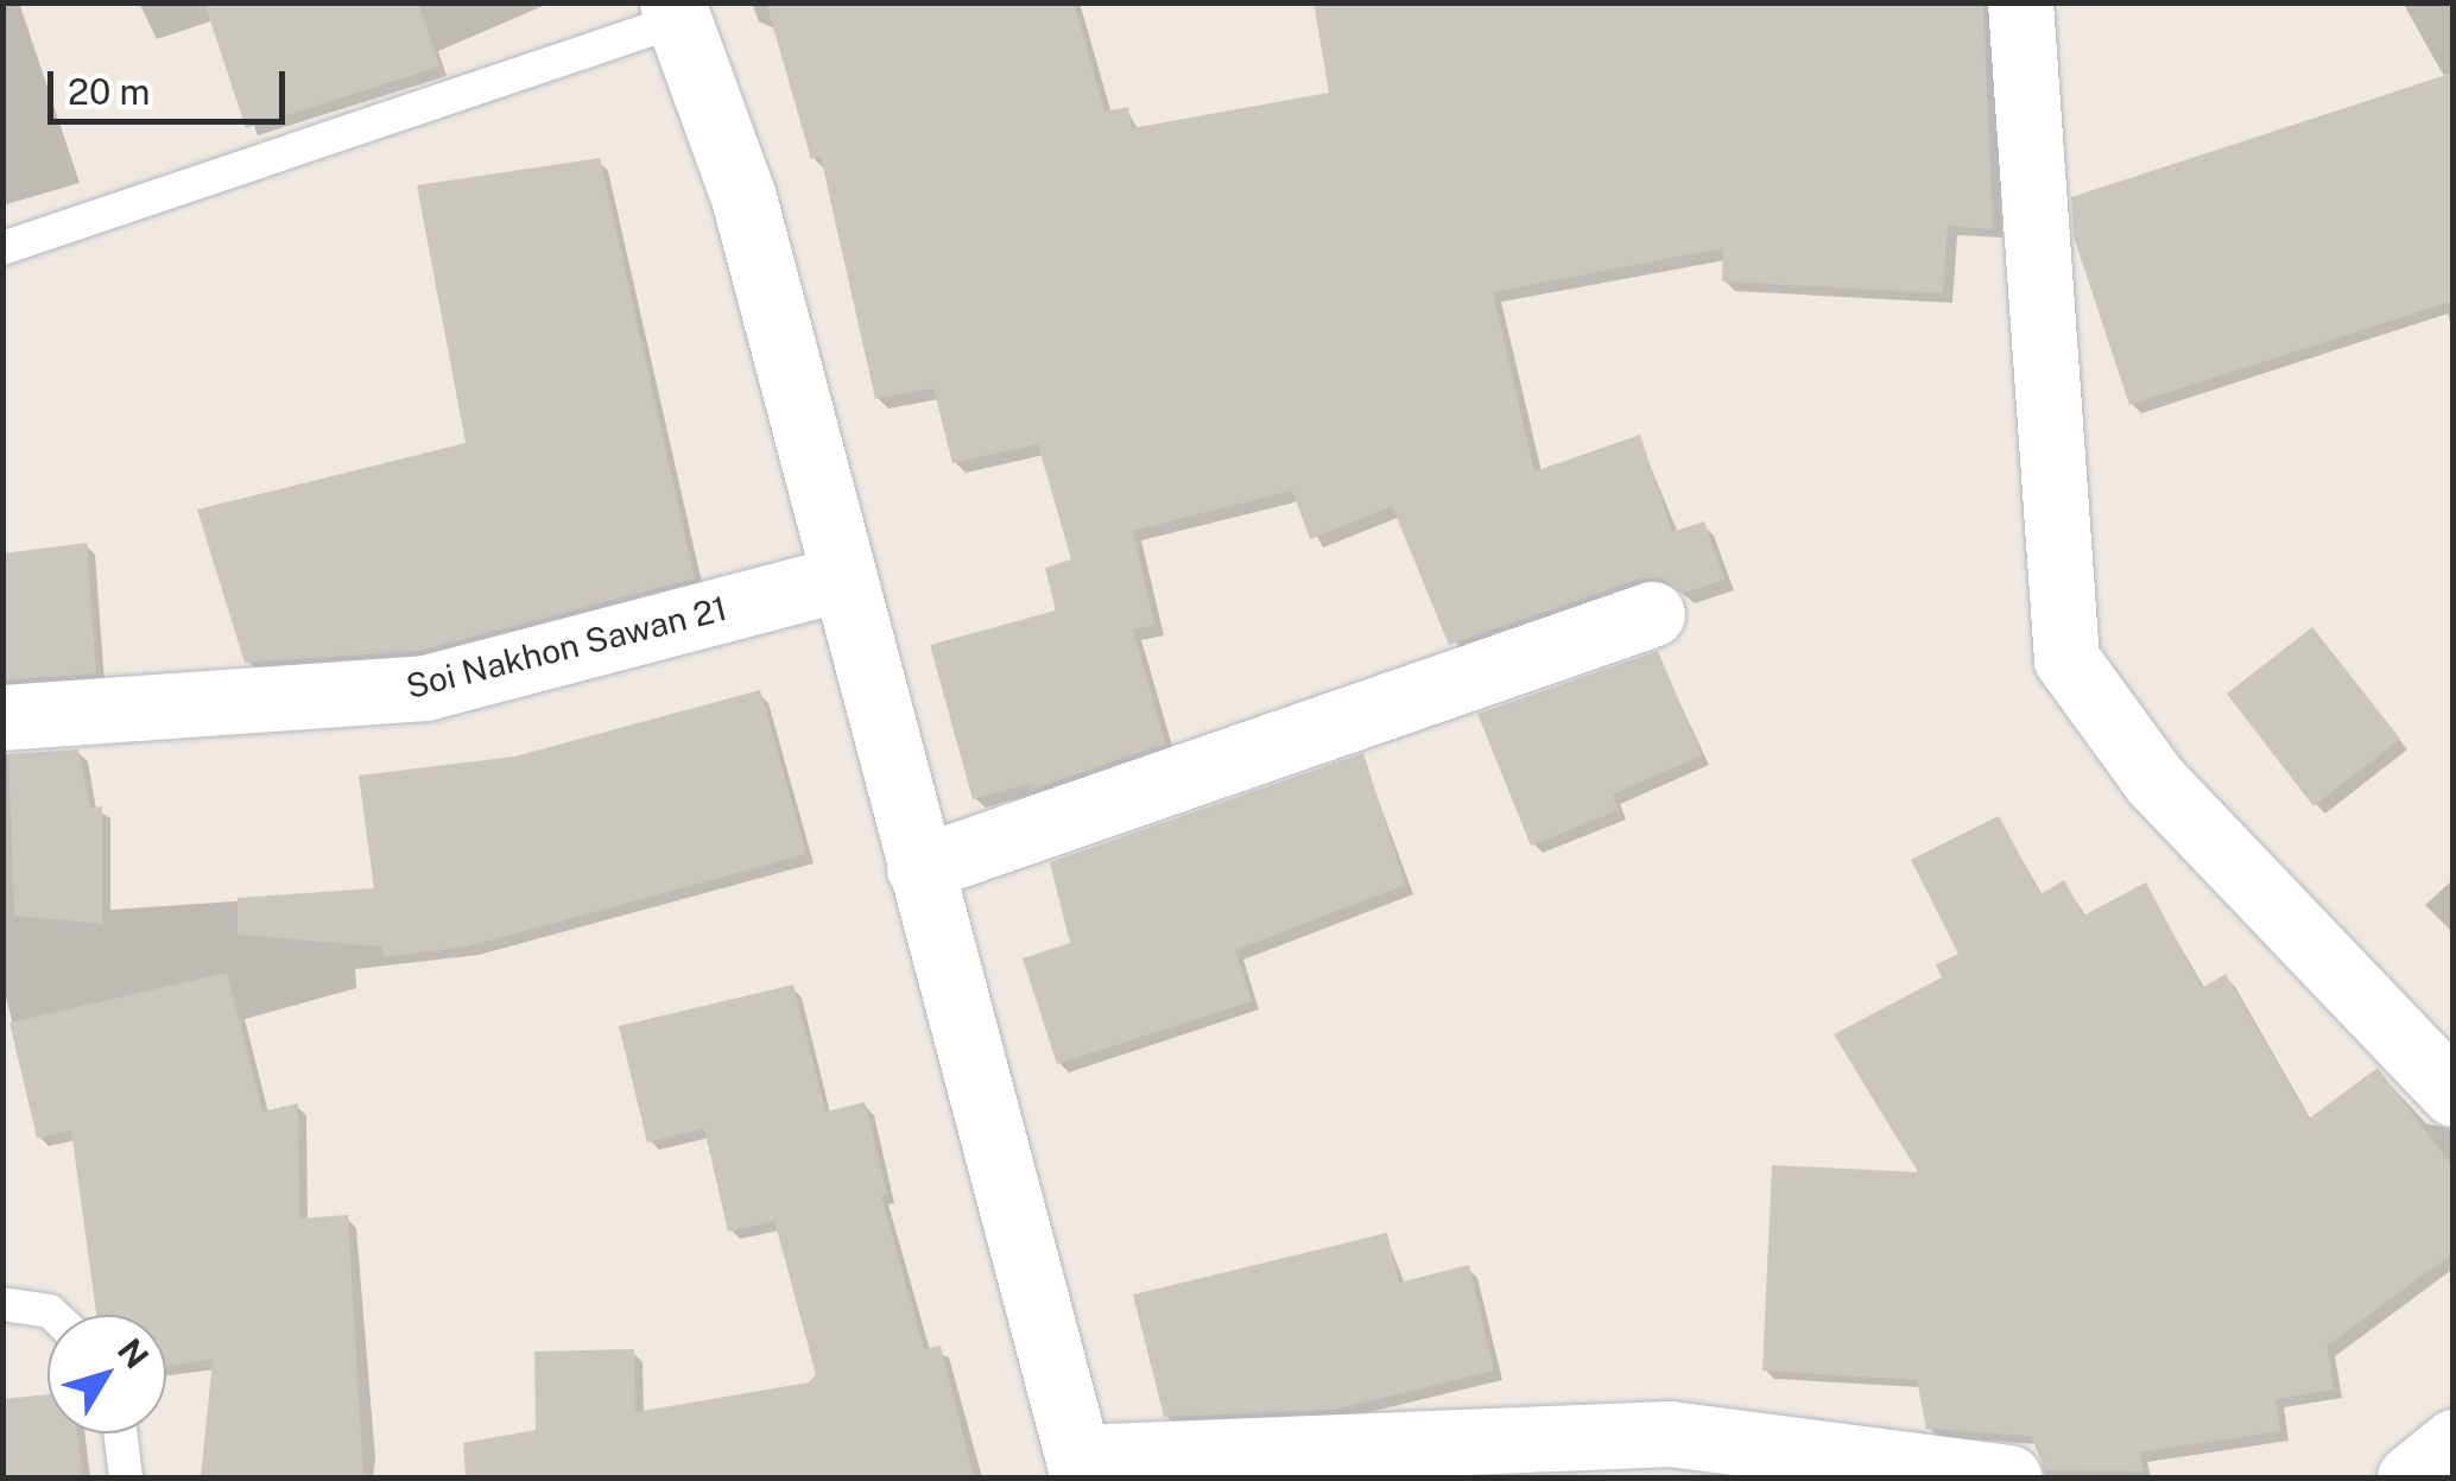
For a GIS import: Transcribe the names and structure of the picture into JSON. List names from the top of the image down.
{
  "streets": {
    "street": ["Soi Nakhon Sawan 21"]
  },
  "scale_bar": "20 m",
  "north": "top right"
}
